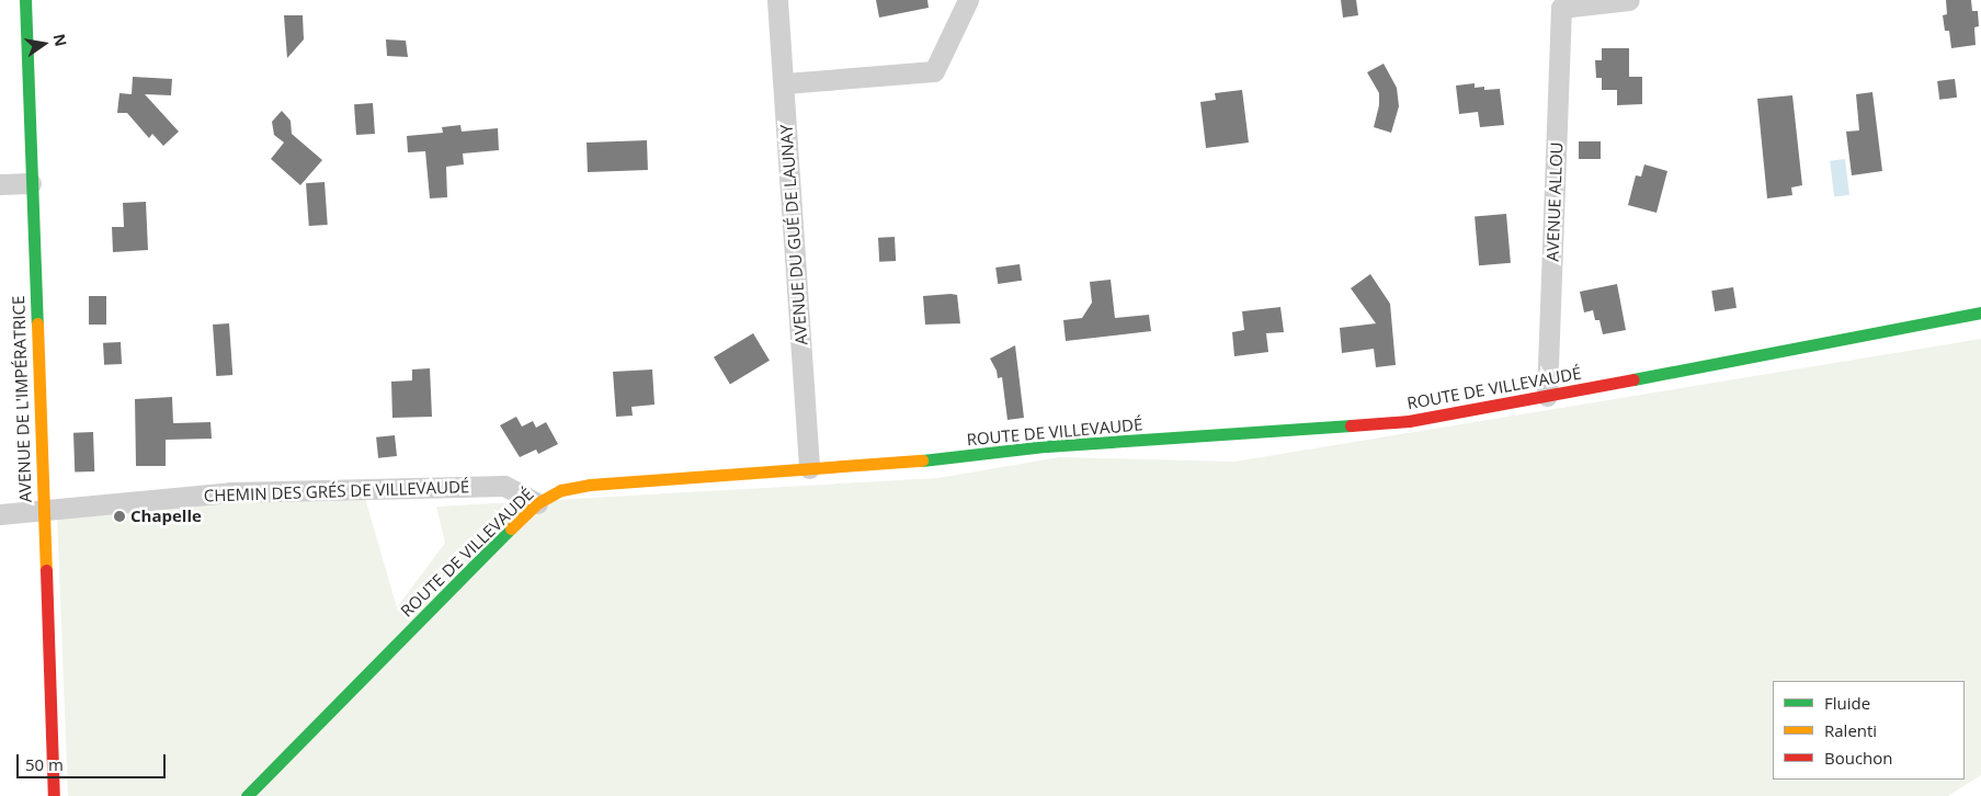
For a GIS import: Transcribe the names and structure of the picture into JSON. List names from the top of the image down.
{
  "streets": {
    "street": [
      "AVENUE ALLOU",
      "AVENUE DU GUÉ DE LAUNAY",
      "ROUTE DE VILLEVAUDÉ",
      "AVENUE DE L'IMPÉRATRICE",
      "CHEMIN DES GRÉS DE VILLEVAUDÉ"
    ]
  },
  "crossings": [
    ["AVENUE ALLOU", "ROUTE DE VILLEVAUDÉ"],
    ["AVENUE DU GUÉ DE LAUNAY", "ROUTE DE VILLEVAUDÉ"],
    ["ROUTE DE VILLEVAUDÉ", "CHEMIN DES GRÉS DE VILLEVAUDÉ"],
    ["AVENUE DE L'IMPÉRATRICE", "CHEMIN DES GRÉS DE VILLEVAUDÉ"]
  ],
  "places": ["Chapelle"],
  "legend": ["Fluide", "Ralenti", "Bouchon"],
  "scale_bar": "50 m",
  "north": "right"
}
